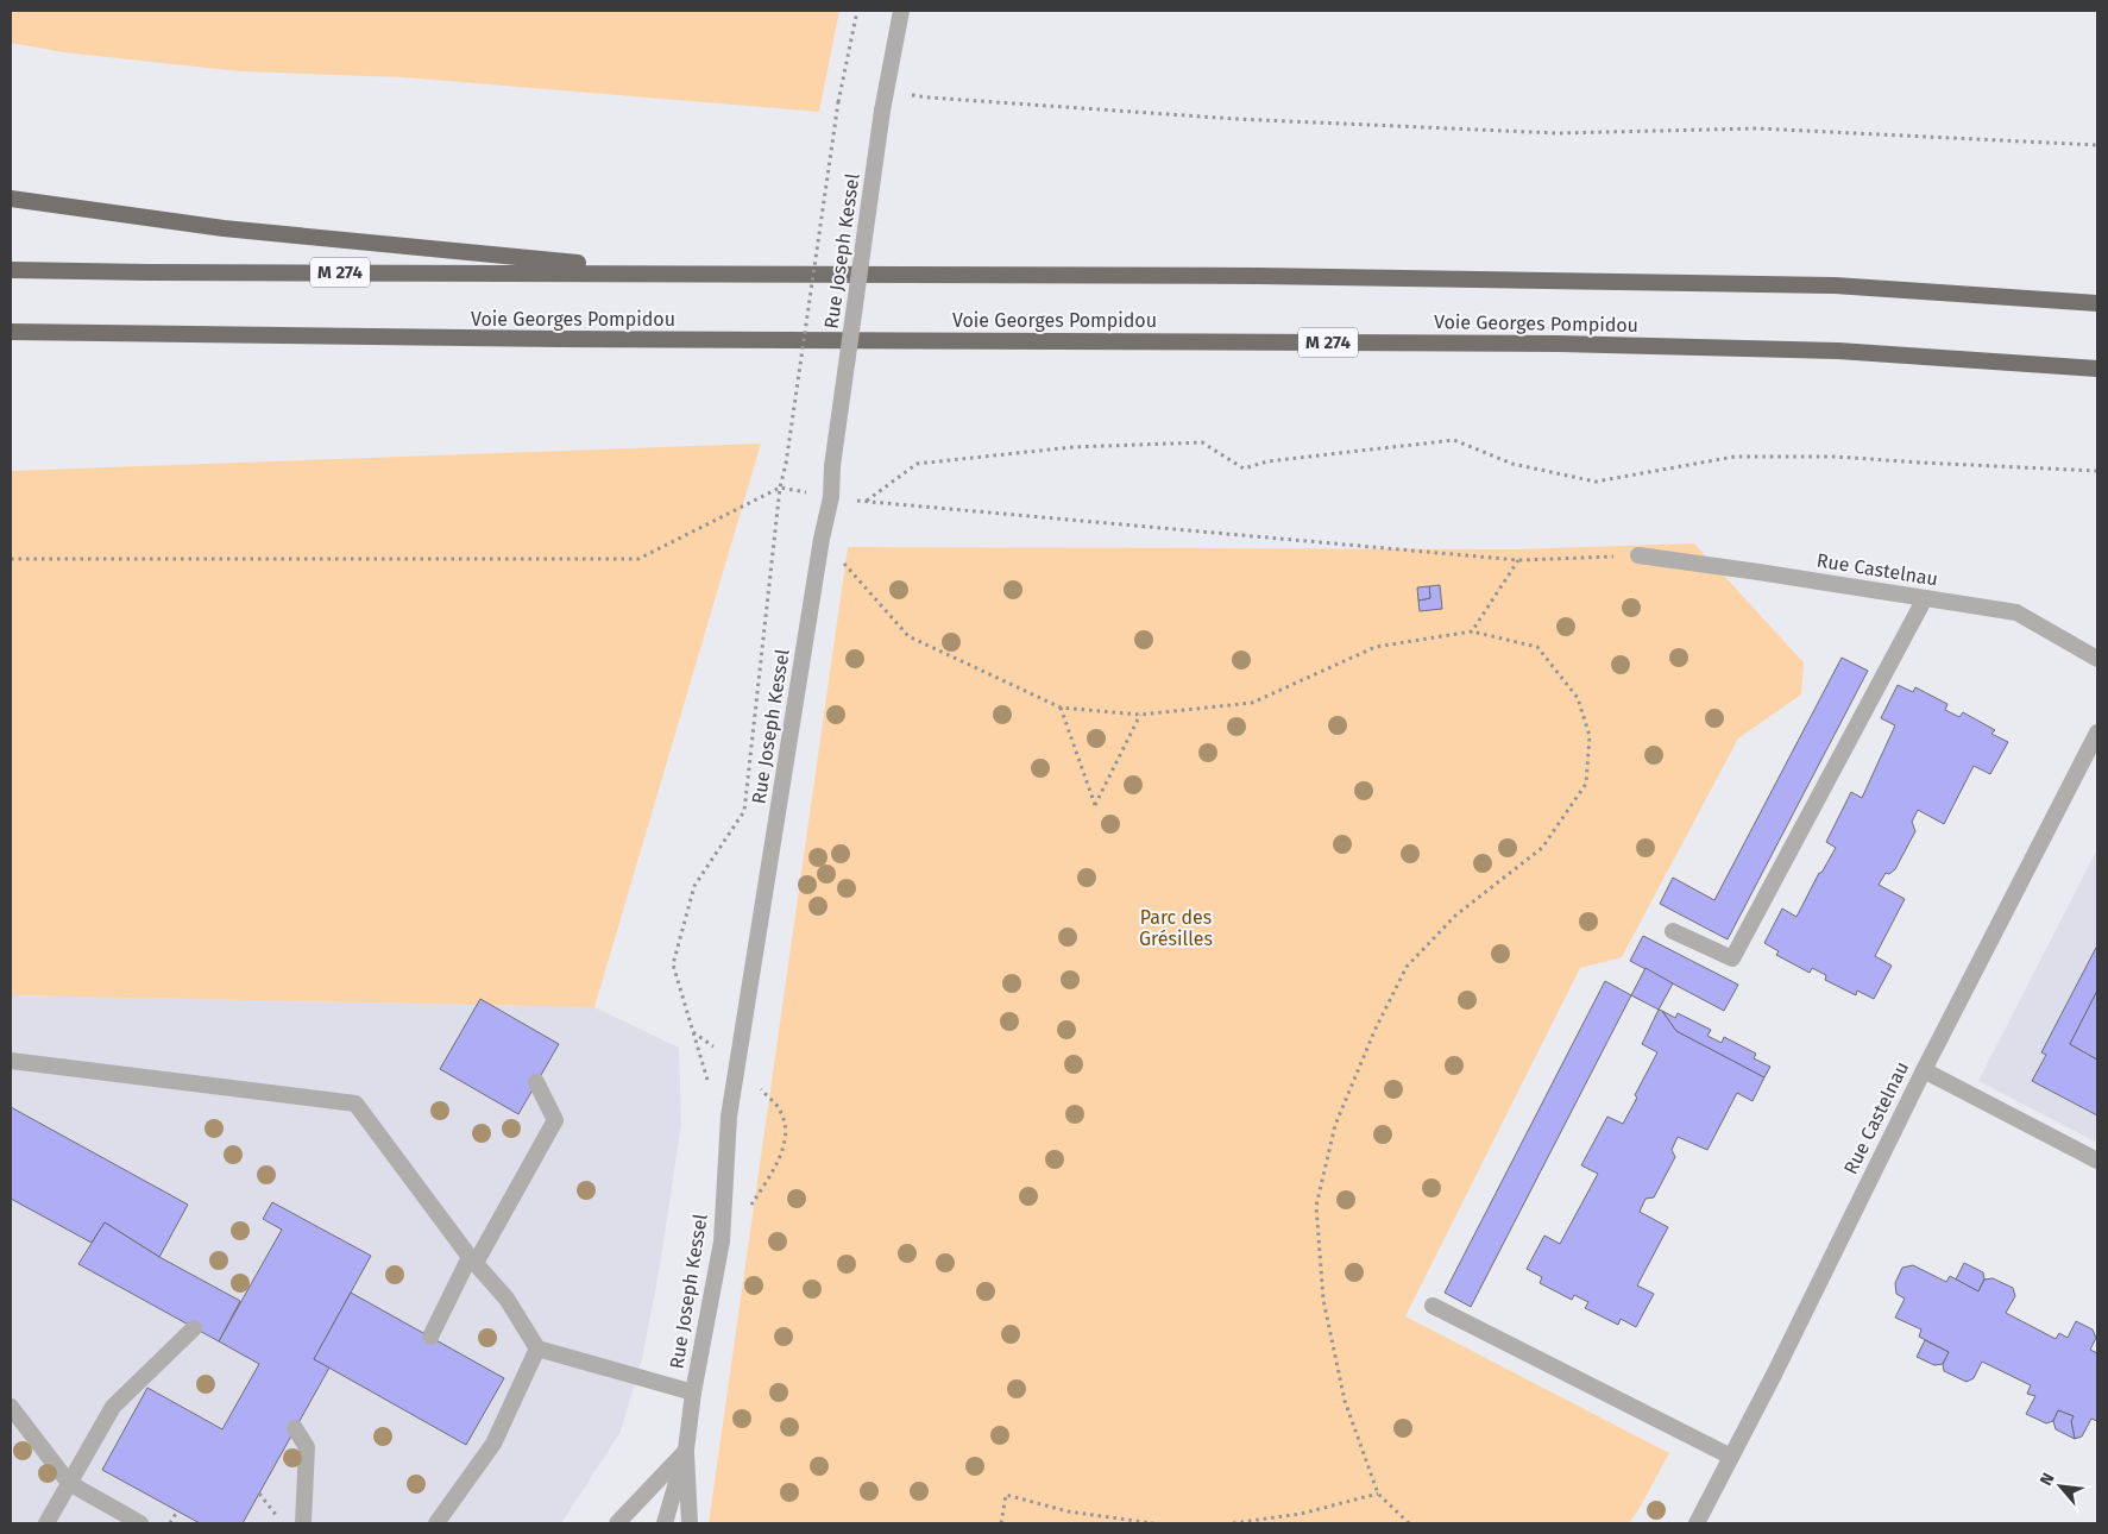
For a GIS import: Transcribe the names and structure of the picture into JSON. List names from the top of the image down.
{
  "streets": {
    "highway": ["M 274", "Voie Georges Pompidou"],
    "street": ["Rue Joseph Kessel", "Rue Castelnau"]
  },
  "parks": ["Parc des Grésilles"],
  "north": "top left"
}
